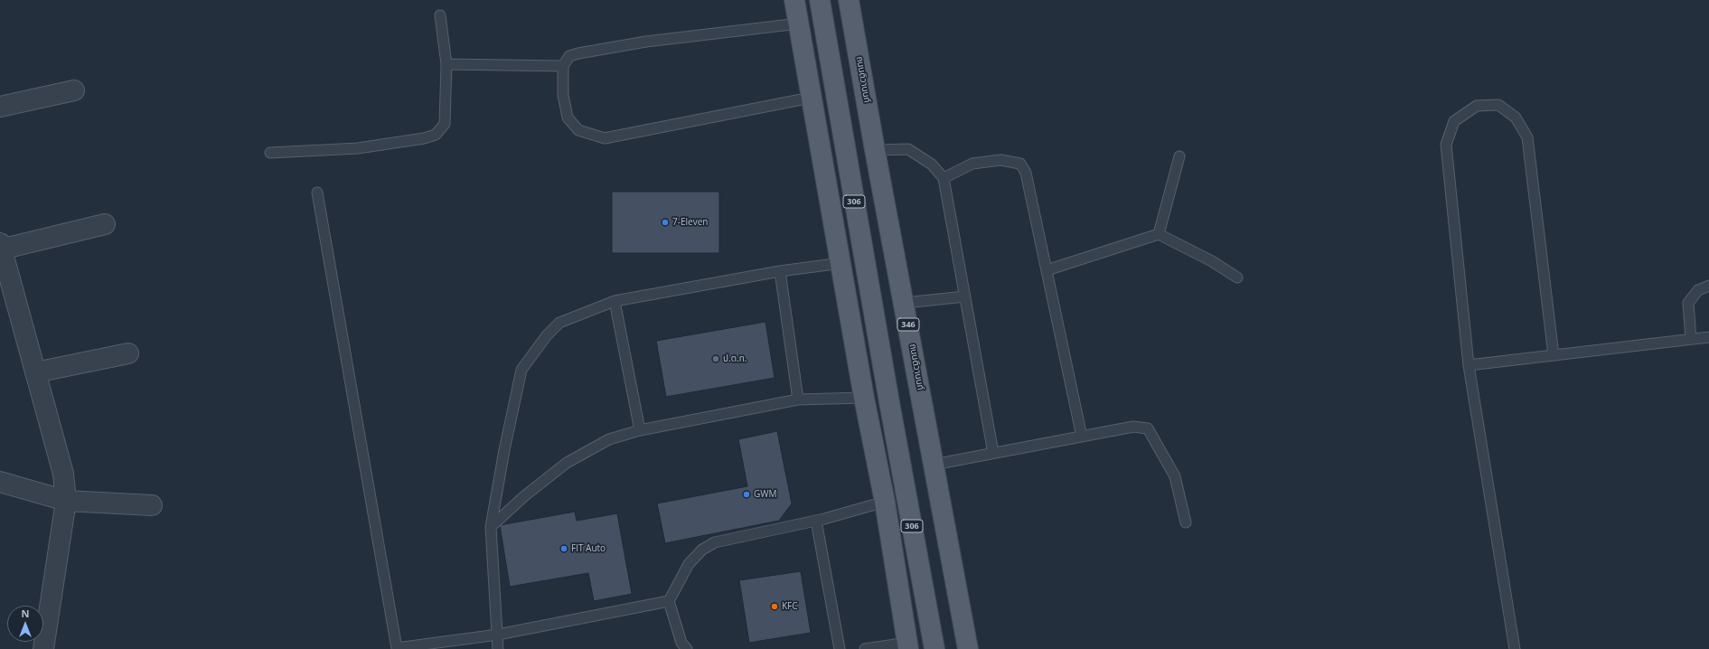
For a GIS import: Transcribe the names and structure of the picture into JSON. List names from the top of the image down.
{
  "streets": {
    "main road": ["ถนนติวานนท์", "306", "346"]
  },
  "places": [
    "7-Eleven",
    "ป.ต.ท.",
    "GWM",
    "FIT Auto",
    "KFC"
  ],
  "north": "top"
}
